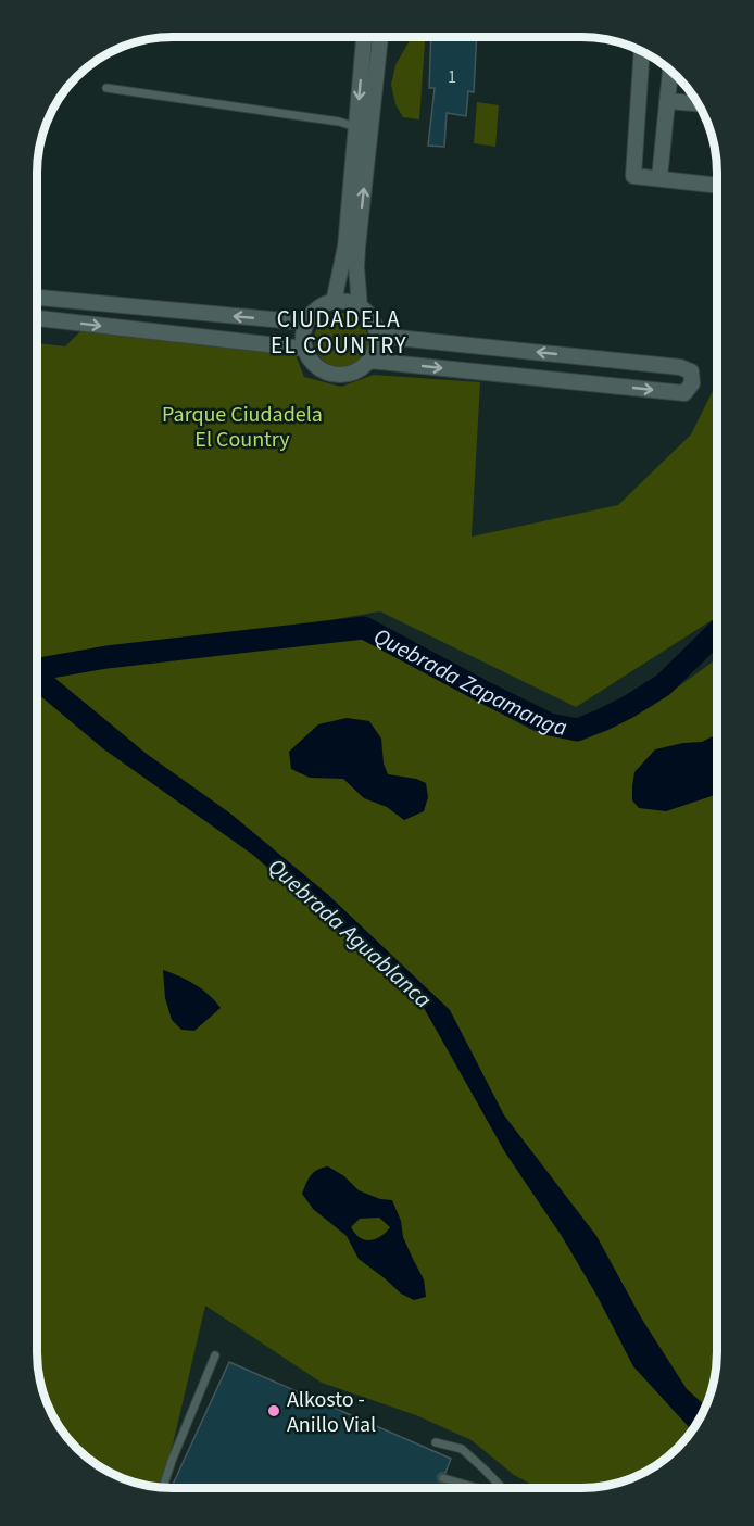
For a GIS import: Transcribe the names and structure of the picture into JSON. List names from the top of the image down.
{
  "districts": ["CIUDADELA EL COUNTRY"],
  "water": ["Quebrada Zapamanga", "Quebrada Aguablanca"],
  "parks": ["Parque Ciudadela El Country"],
  "places": ["Alkosto - Anillo Vial"],
  "house_numbers": ["1"]
}
